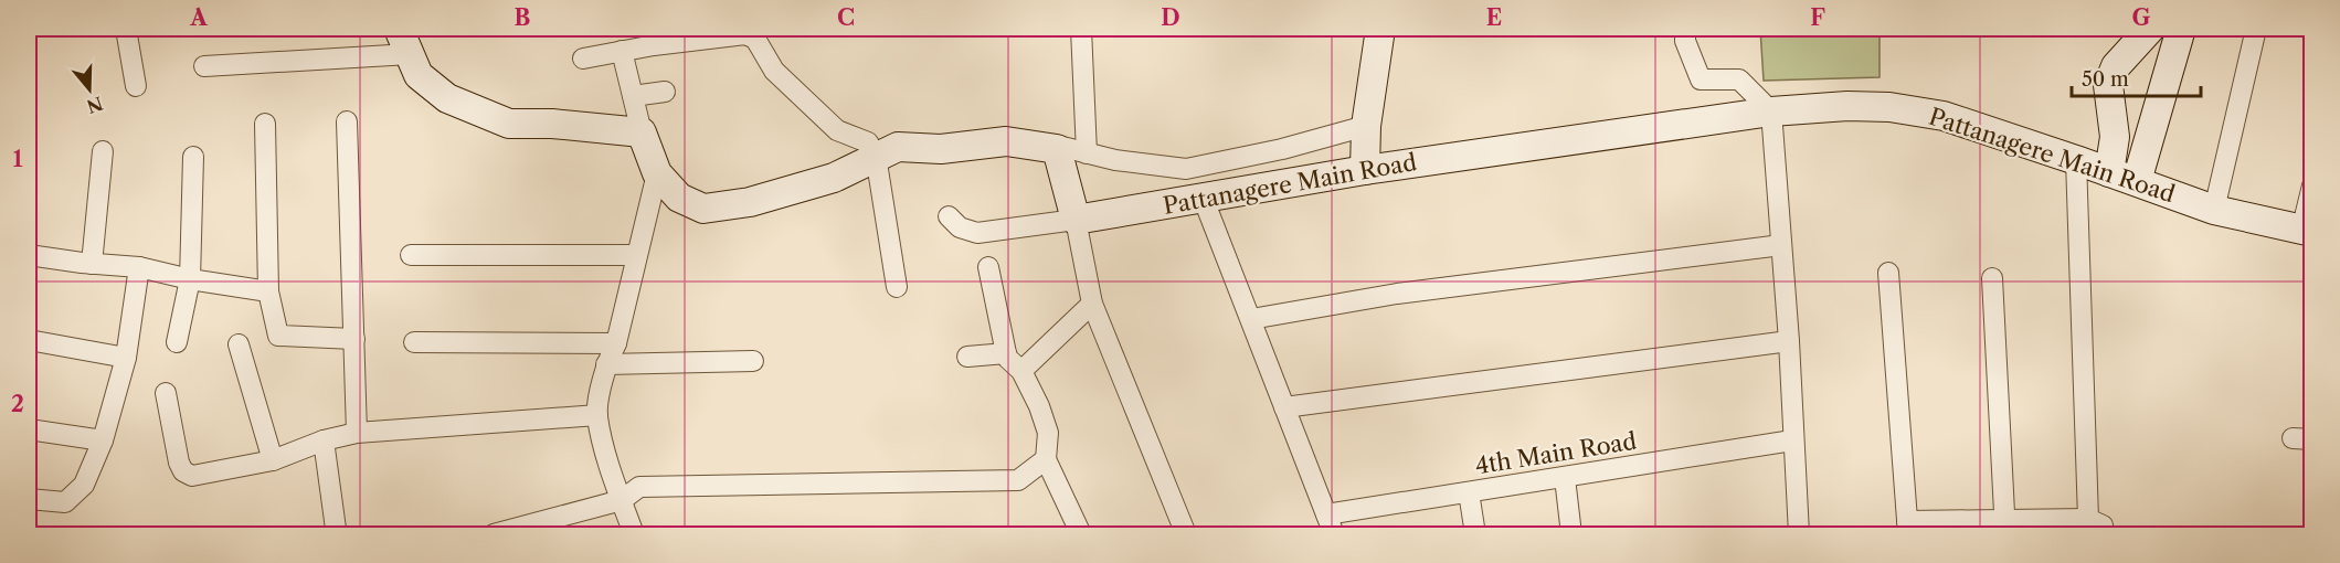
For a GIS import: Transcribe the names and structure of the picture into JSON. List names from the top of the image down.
{
  "streets": {
    "street": ["Pattanagere Main Road", "4th Main Road"]
  },
  "scale_bar": "50 m",
  "north": "bottom",
  "grid": {
    "columns": [
      "A",
      "B",
      "C",
      "D",
      "E",
      "F",
      "G"
    ],
    "rows": ["1", "2"]
  }
}
